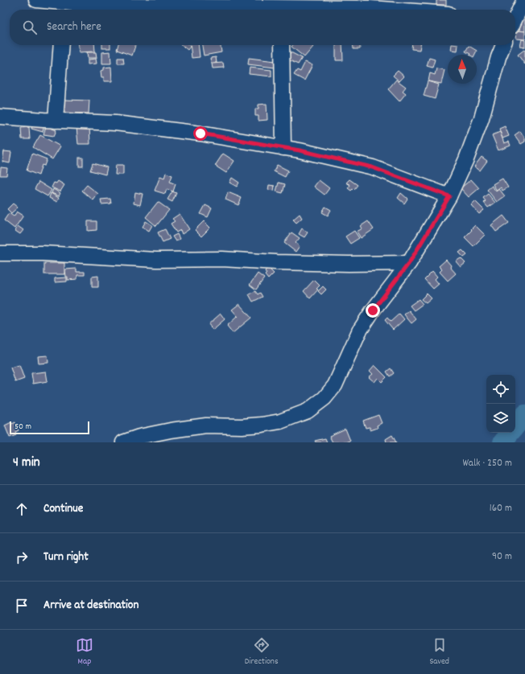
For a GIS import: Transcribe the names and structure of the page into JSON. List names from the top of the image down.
{
  "scale_bar": "50 m",
  "north": "top",
  "page": {
    "search": "Search here",
    "scale": "50 m",
    "heading": ["4 min", "Walk · 250 m"],
    "list": [
      ["Continue", "160 m"],
      ["Turn right", "90 m"],
      "Arrive at destination"
    ],
    "nav": ["Map", "Directions", "Saved"]
  }
}
